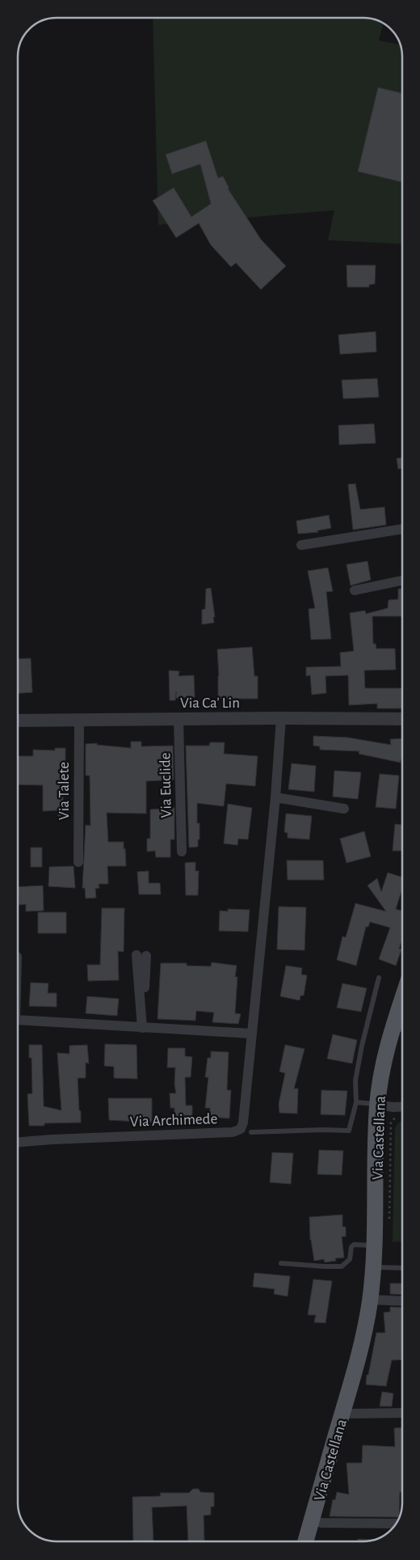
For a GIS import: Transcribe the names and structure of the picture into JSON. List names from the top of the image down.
{
  "streets": {
    "main road": ["Via Castellana"],
    "street": [
      "Via Ca' Lin",
      "Via Euclide",
      "Via Talete",
      "Via Archimede"
    ]
  },
  "crossings": [
    ["Via Ca' Lin", "Via Euclide"],
    ["Via Ca' Lin", "Via Talete"],
    ["Via Ca' Lin", "Via Archimede"]
  ]
}
